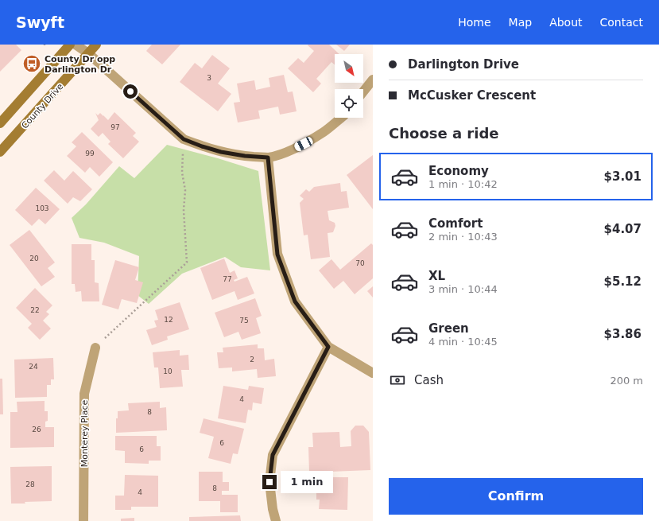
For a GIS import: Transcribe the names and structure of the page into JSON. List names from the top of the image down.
{
  "streets": {
    "main road": ["County Drive"],
    "street": ["Monterey Place"]
  },
  "places": {
    "bus stop": ["County Dr opp Darlington Dr"]
  },
  "house_numbers": [
    "3",
    "97",
    "99",
    "103",
    "20",
    "70",
    "77",
    "22",
    "12",
    "75",
    "2",
    "24",
    "10",
    "4",
    "8",
    "26",
    "6",
    "6",
    "28",
    "8",
    "4"
  ],
  "north": "bottom right",
  "page": {
    "header": "Swyft",
    "nav": [
      "Home",
      "Map",
      "About",
      "Contact"
    ],
    "banner": ["Darlington Drive", "McCusker Crescent"],
    "heading": "Choose a ride",
    "list": [
      {
        "name": "Economy",
        "note": "1 min · 10:42",
        "value": "$3.01"
      },
      {
        "name": "Comfort",
        "note": "2 min · 10:43",
        "value": "$4.07"
      },
      {
        "name": "XL",
        "note": "3 min · 10:44",
        "value": "$5.12"
      },
      {
        "name": "Green",
        "note": "4 min · 10:45",
        "value": "$3.86"
      }
    ],
    "pay": ["Cash", "200 m"],
    "bubble": "1 min",
    "buttons": "Confirm"
  }
}
